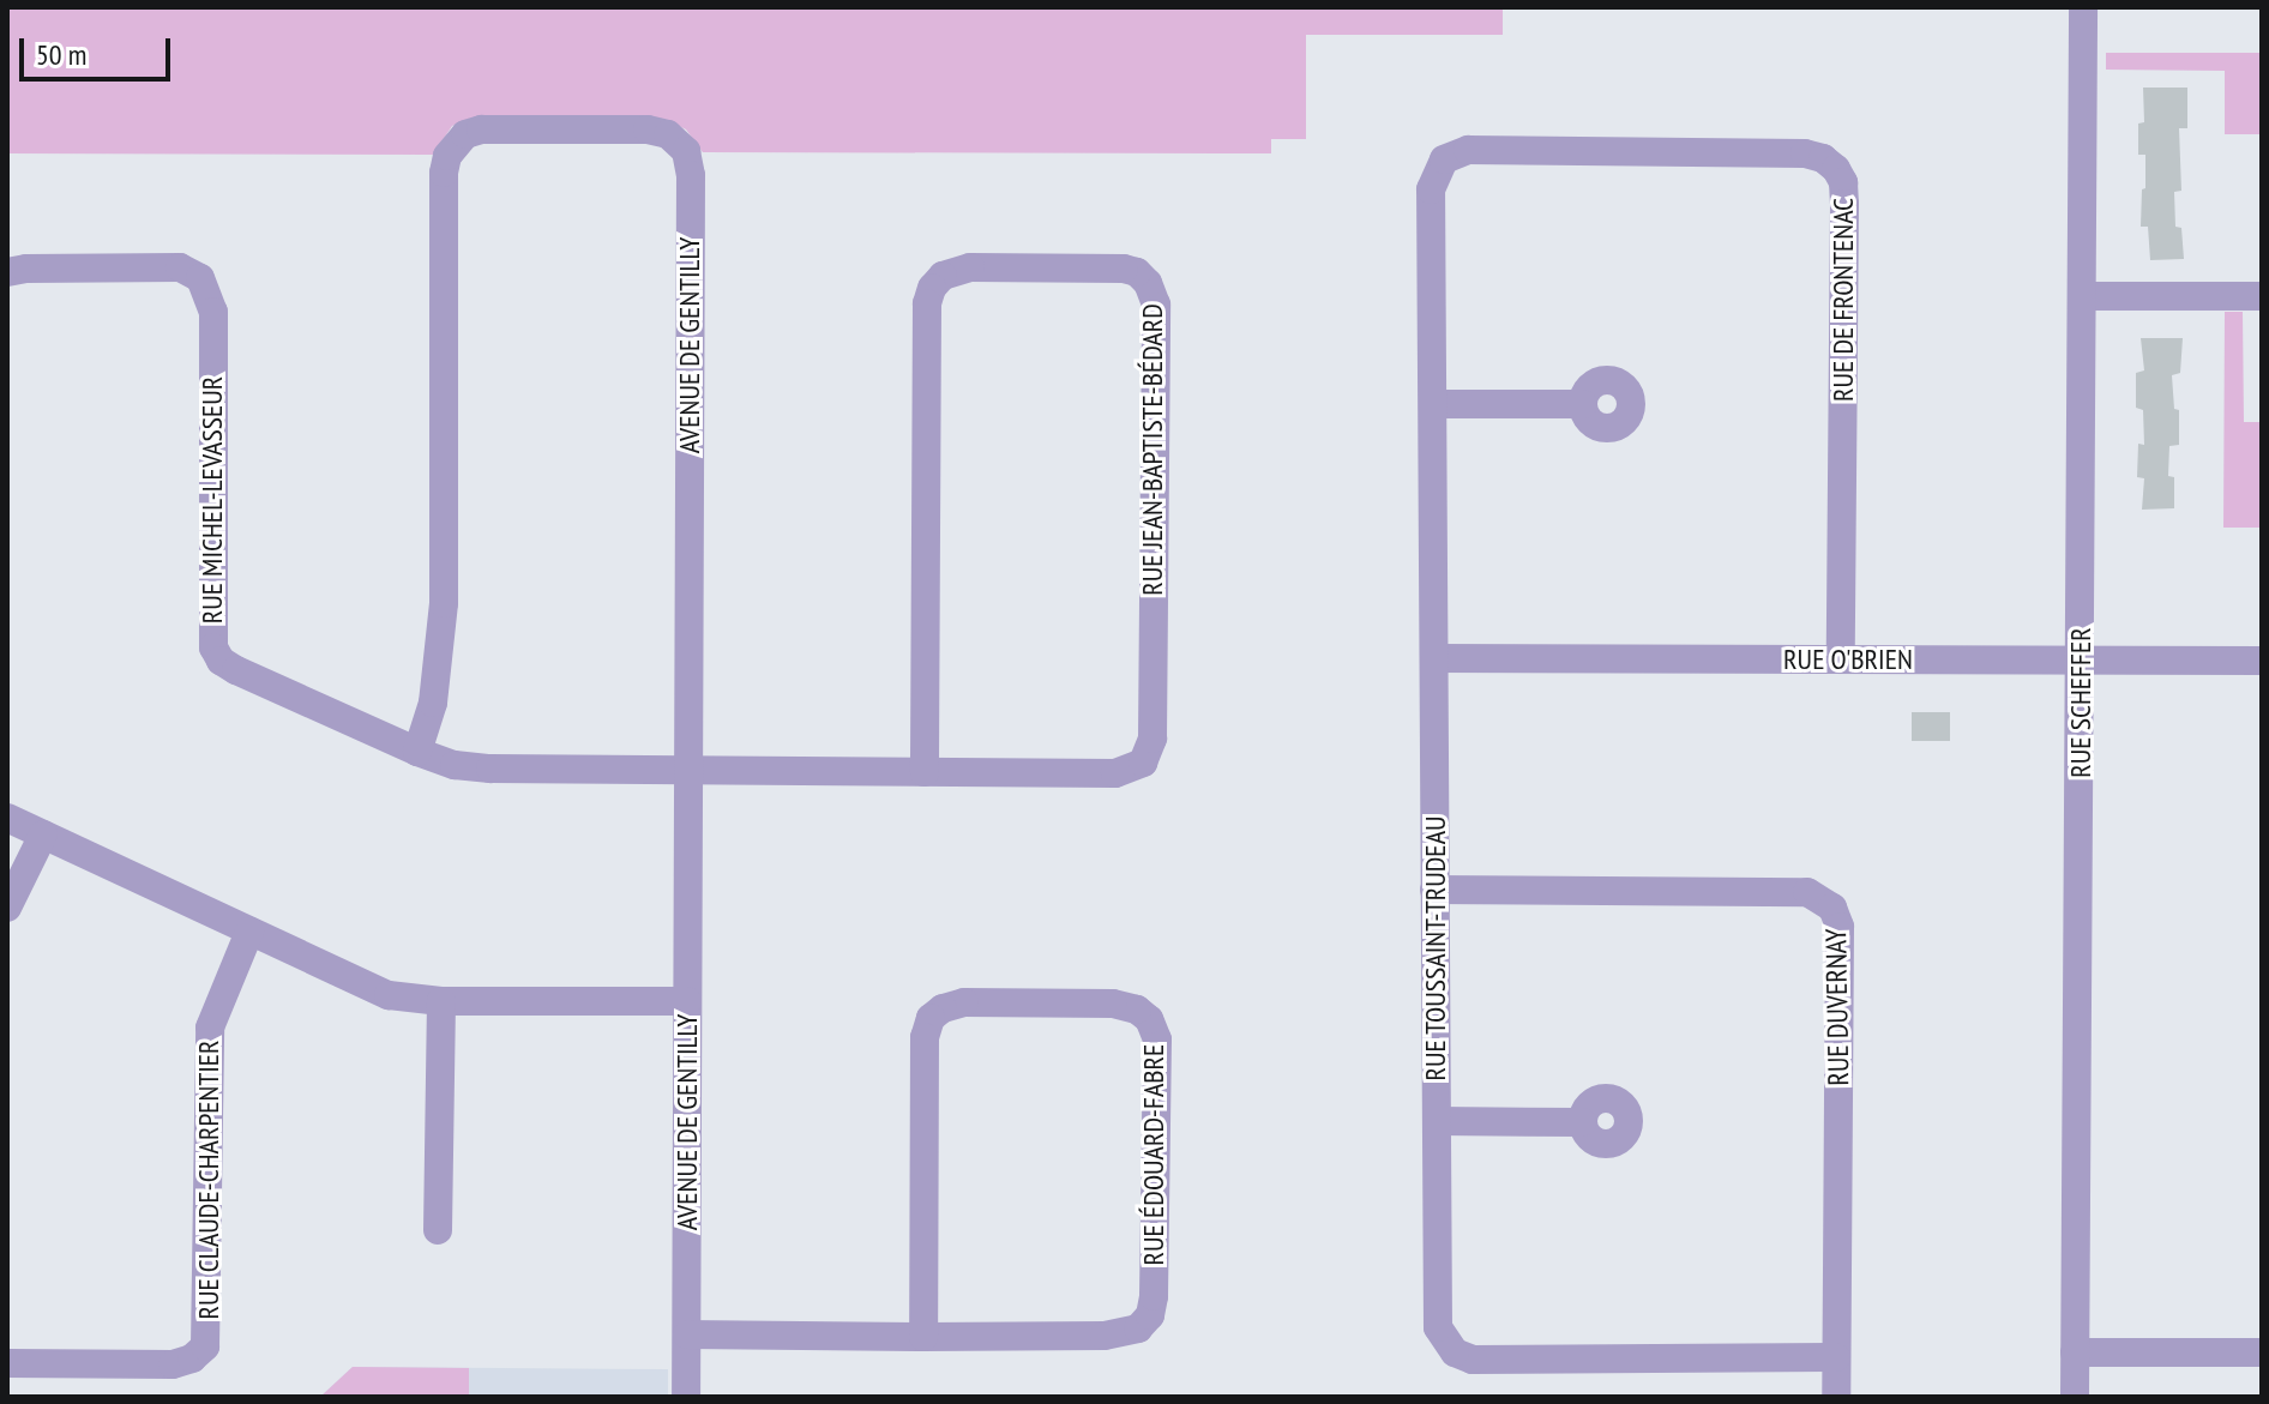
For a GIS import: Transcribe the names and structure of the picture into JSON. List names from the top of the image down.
{
  "streets": {
    "street": [
      "RUE DE FRONTENAC",
      "AVENUE DE GENTILLY",
      "RUE JEAN-BAPTISTE-BÉDARD",
      "RUE MICHEL-LEVASSEUR",
      "RUE O'BRIEN",
      "RUE SCHEFFER",
      "RUE TOUSSAINT-TRUDEAU",
      "RUE DUVERNAY",
      "RUE ÉDOUARD-FABRE",
      "RUE CLAUDE-CHARPENTIER"
    ]
  },
  "crossings": [
    ["RUE DE FRONTENAC", "RUE O'BRIEN"],
    ["RUE DE FRONTENAC", "RUE TOUSSAINT-TRUDEAU"],
    ["AVENUE DE GENTILLY", "RUE JEAN-BAPTISTE-BÉDARD"],
    ["AVENUE DE GENTILLY", "RUE MICHEL-LEVASSEUR"],
    ["AVENUE DE GENTILLY", "RUE ÉDOUARD-FABRE"],
    ["RUE JEAN-BAPTISTE-BÉDARD", "RUE MICHEL-LEVASSEUR"],
    ["RUE O'BRIEN", "RUE SCHEFFER"],
    ["RUE O'BRIEN", "RUE TOUSSAINT-TRUDEAU"],
    ["RUE TOUSSAINT-TRUDEAU", "RUE DUVERNAY"]
  ],
  "scale_bar": "50 m"
}
